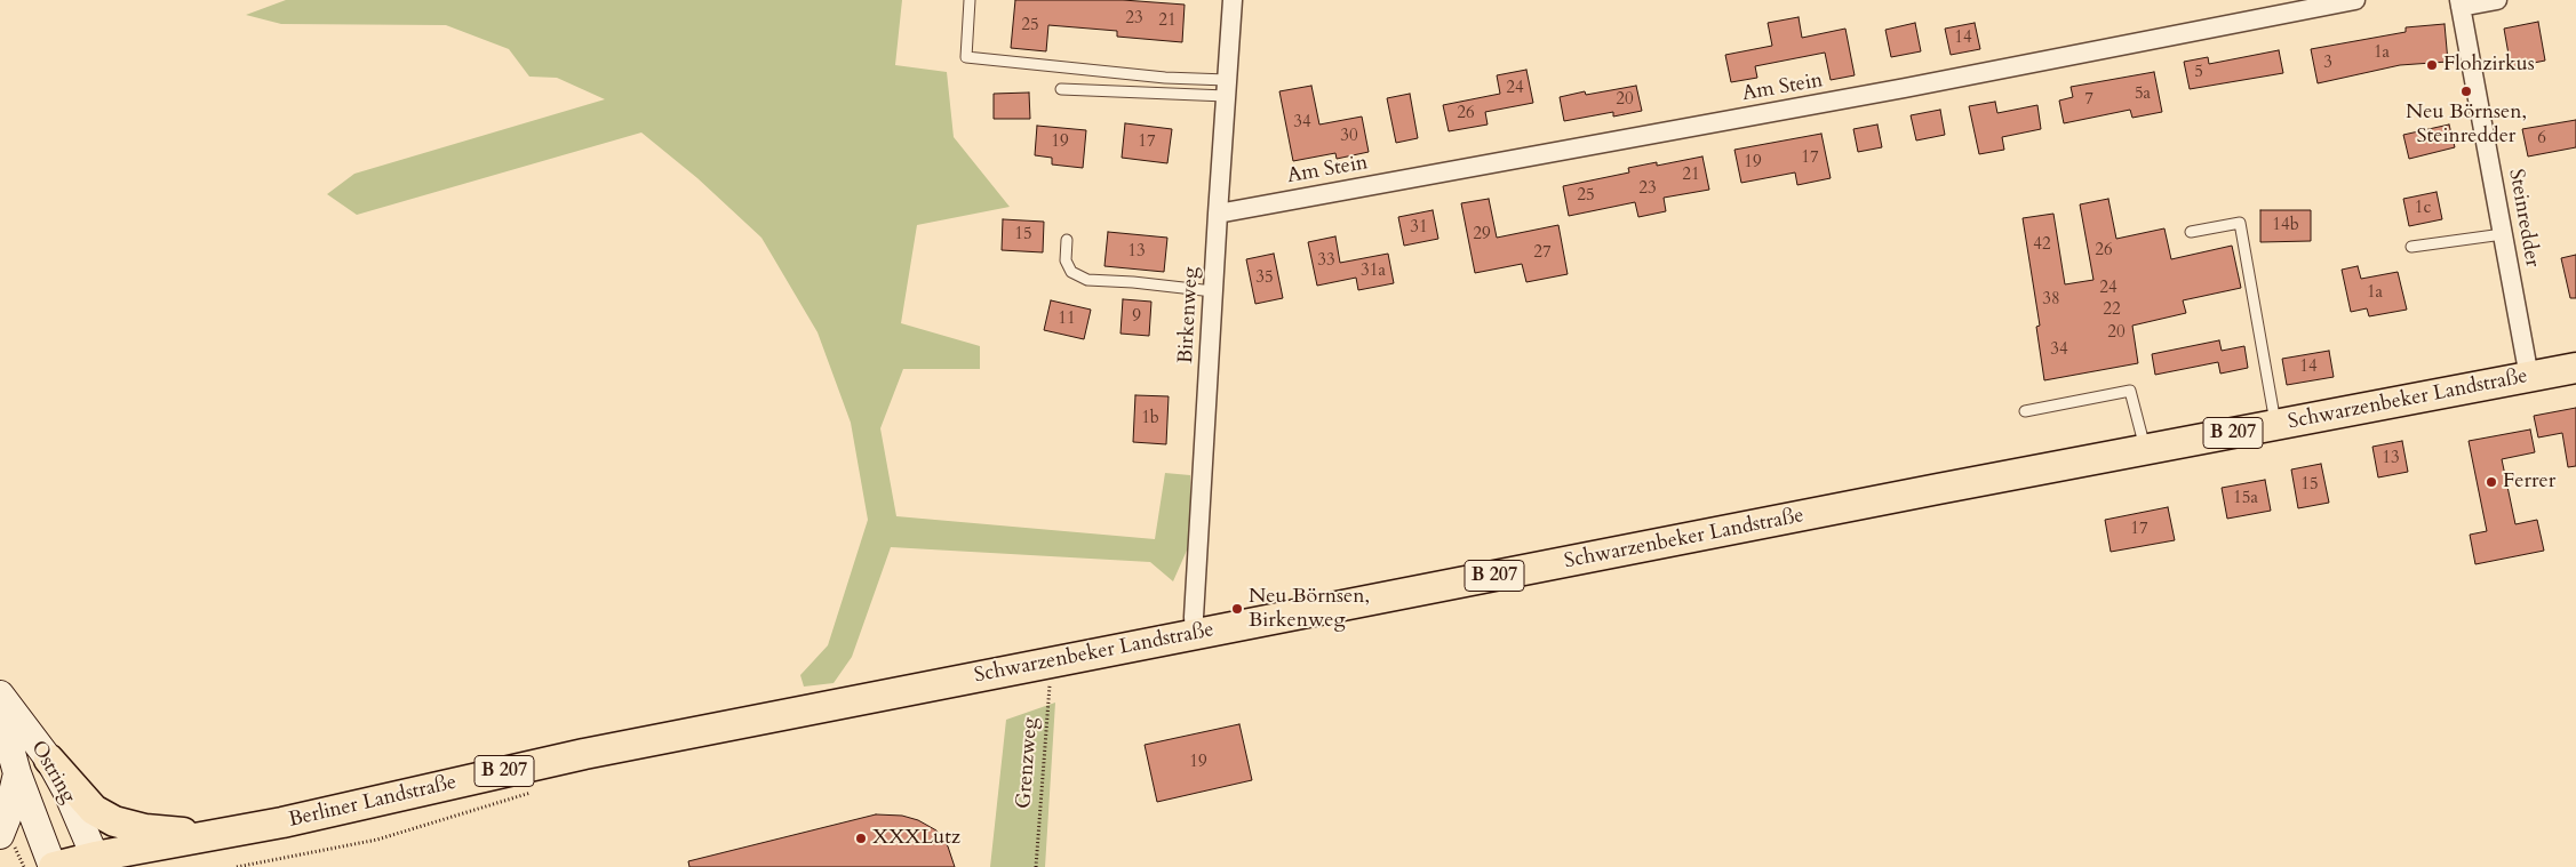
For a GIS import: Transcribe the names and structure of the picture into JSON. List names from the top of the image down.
{
  "streets": {
    "main road": [
      "Schwarzenbeker Landstraße",
      "B 207",
      "Ostring",
      "Berliner Landstraße"
    ],
    "street": ["Am Stein", "Steinredder", "Birkenweg"],
    "path": ["Grenzweg"]
  },
  "crossings": [
    ["Am Stein", "Birkenweg"],
    ["Steinredder", "Schwarzenbeker Landstraße"],
    ["Birkenweg", "Schwarzenbeker Landstraße"],
    ["Schwarzenbeker Landstraße", "Grenzweg"],
    ["Schwarzenbeker Landstraße", "Berliner Landstraße"],
    ["B 207", "Berliner Landstraße"],
    ["Ostring", "Berliner Landstraße"]
  ],
  "places": [
    "Flohzirkus",
    "Neu Börnsen, Steinredder",
    "Ferrer",
    "Neu Börnsen, Birkenweg",
    "XXXLutz"
  ],
  "house_numbers": [
    "23",
    "21",
    "25",
    "14",
    "1a",
    "3",
    "5",
    "24",
    "5a",
    "20",
    "7",
    "26",
    "34",
    "30",
    "6",
    "19",
    "17",
    "17",
    "19",
    "21",
    "23",
    "25",
    "1c",
    "14b",
    "31",
    "15",
    "29",
    "42",
    "26",
    "13",
    "27",
    "33",
    "31a",
    "35",
    "24",
    "1a",
    "38",
    "22",
    "9",
    "11",
    "20",
    "34",
    "14",
    "1b",
    "13",
    "15",
    "15a",
    "17",
    "19"
  ]
}
